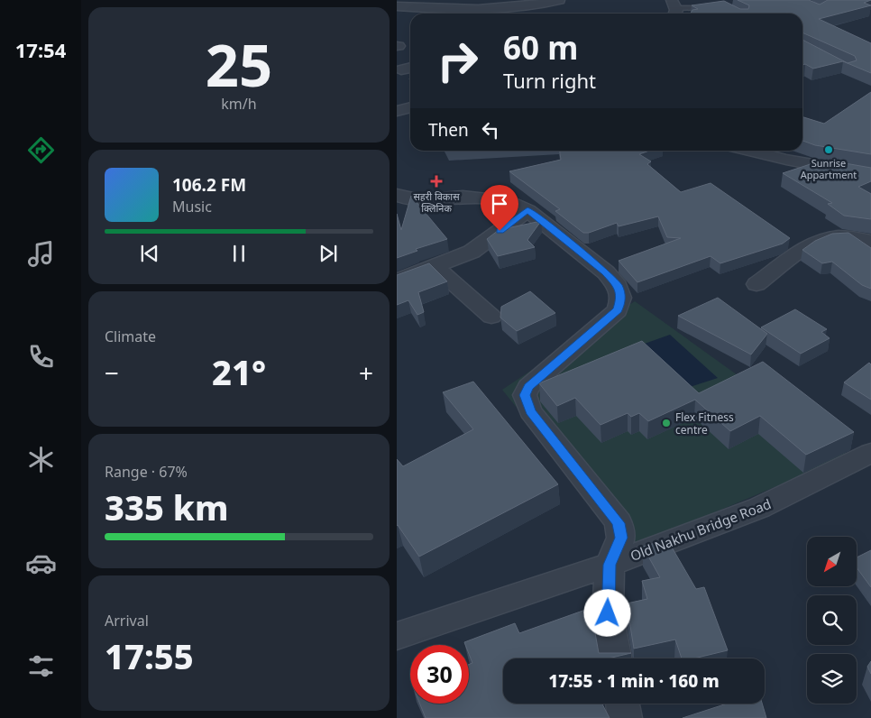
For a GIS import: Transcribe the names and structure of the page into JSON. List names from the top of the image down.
{
  "streets": {
    "street": ["Old Nakhu Bridge Road"]
  },
  "places": {
    "other": ["Sunrise Appartment", "Flex Fitness centre"],
    "health": ["सहरी विकास क्लिनिक"]
  },
  "north": "bottom left",
  "page": {
    "tabs": "17:54",
    "tile": [
      ["25", "km/h"],
      "Climate",
      ["Range · 67%", "335 km"],
      ["Arrival", "17:55"]
    ],
    "turn": ["60 m", "Turn right"],
    "then": "Then",
    "song": ["106.2 FM", "Music"],
    "heat": ["−", "21°", "+"],
    "limit": "30",
    "trip": "17:55 · 1 min · 160 m"
  }
}
